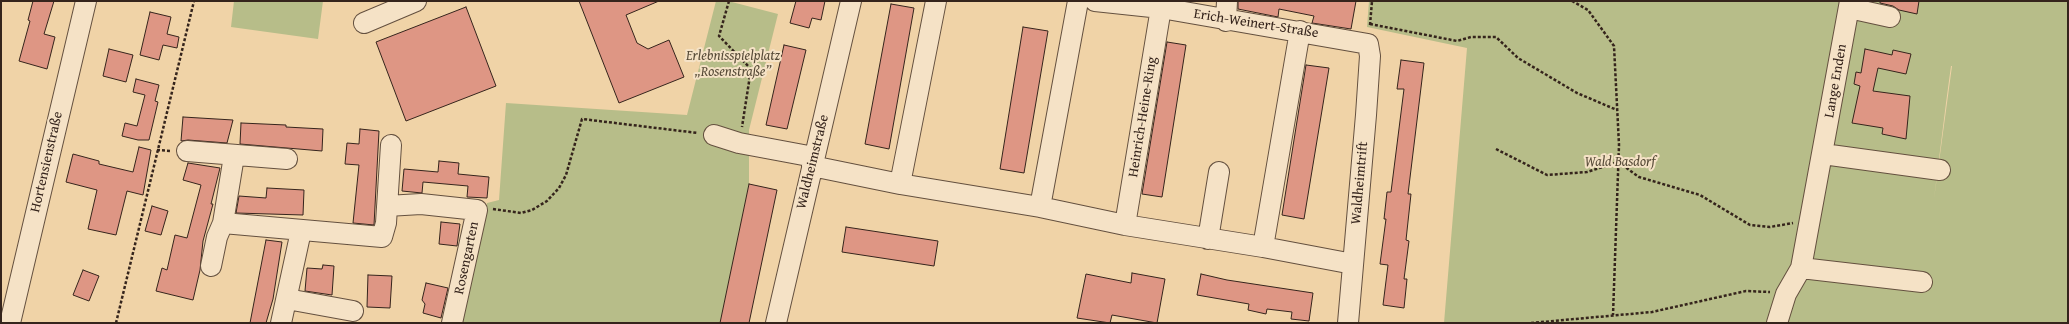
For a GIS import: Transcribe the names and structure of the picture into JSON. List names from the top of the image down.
{
  "streets": {
    "street": [
      "Erich-Weinert-Straße",
      "Lange Enden",
      "Heinrich-Heine-Ring",
      "Hortensienstraße",
      "Waldheimstraße",
      "Waldheimtrift",
      "Rosengarten"
    ]
  },
  "crossings": [
    ["Erich-Weinert-Straße", "Heinrich-Heine-Ring"],
    ["Erich-Weinert-Straße", "Waldheimtrift"]
  ],
  "parks": ["Erlebnisspielplatz „Rosenstraße”", "Wald Basdorf"]
}
